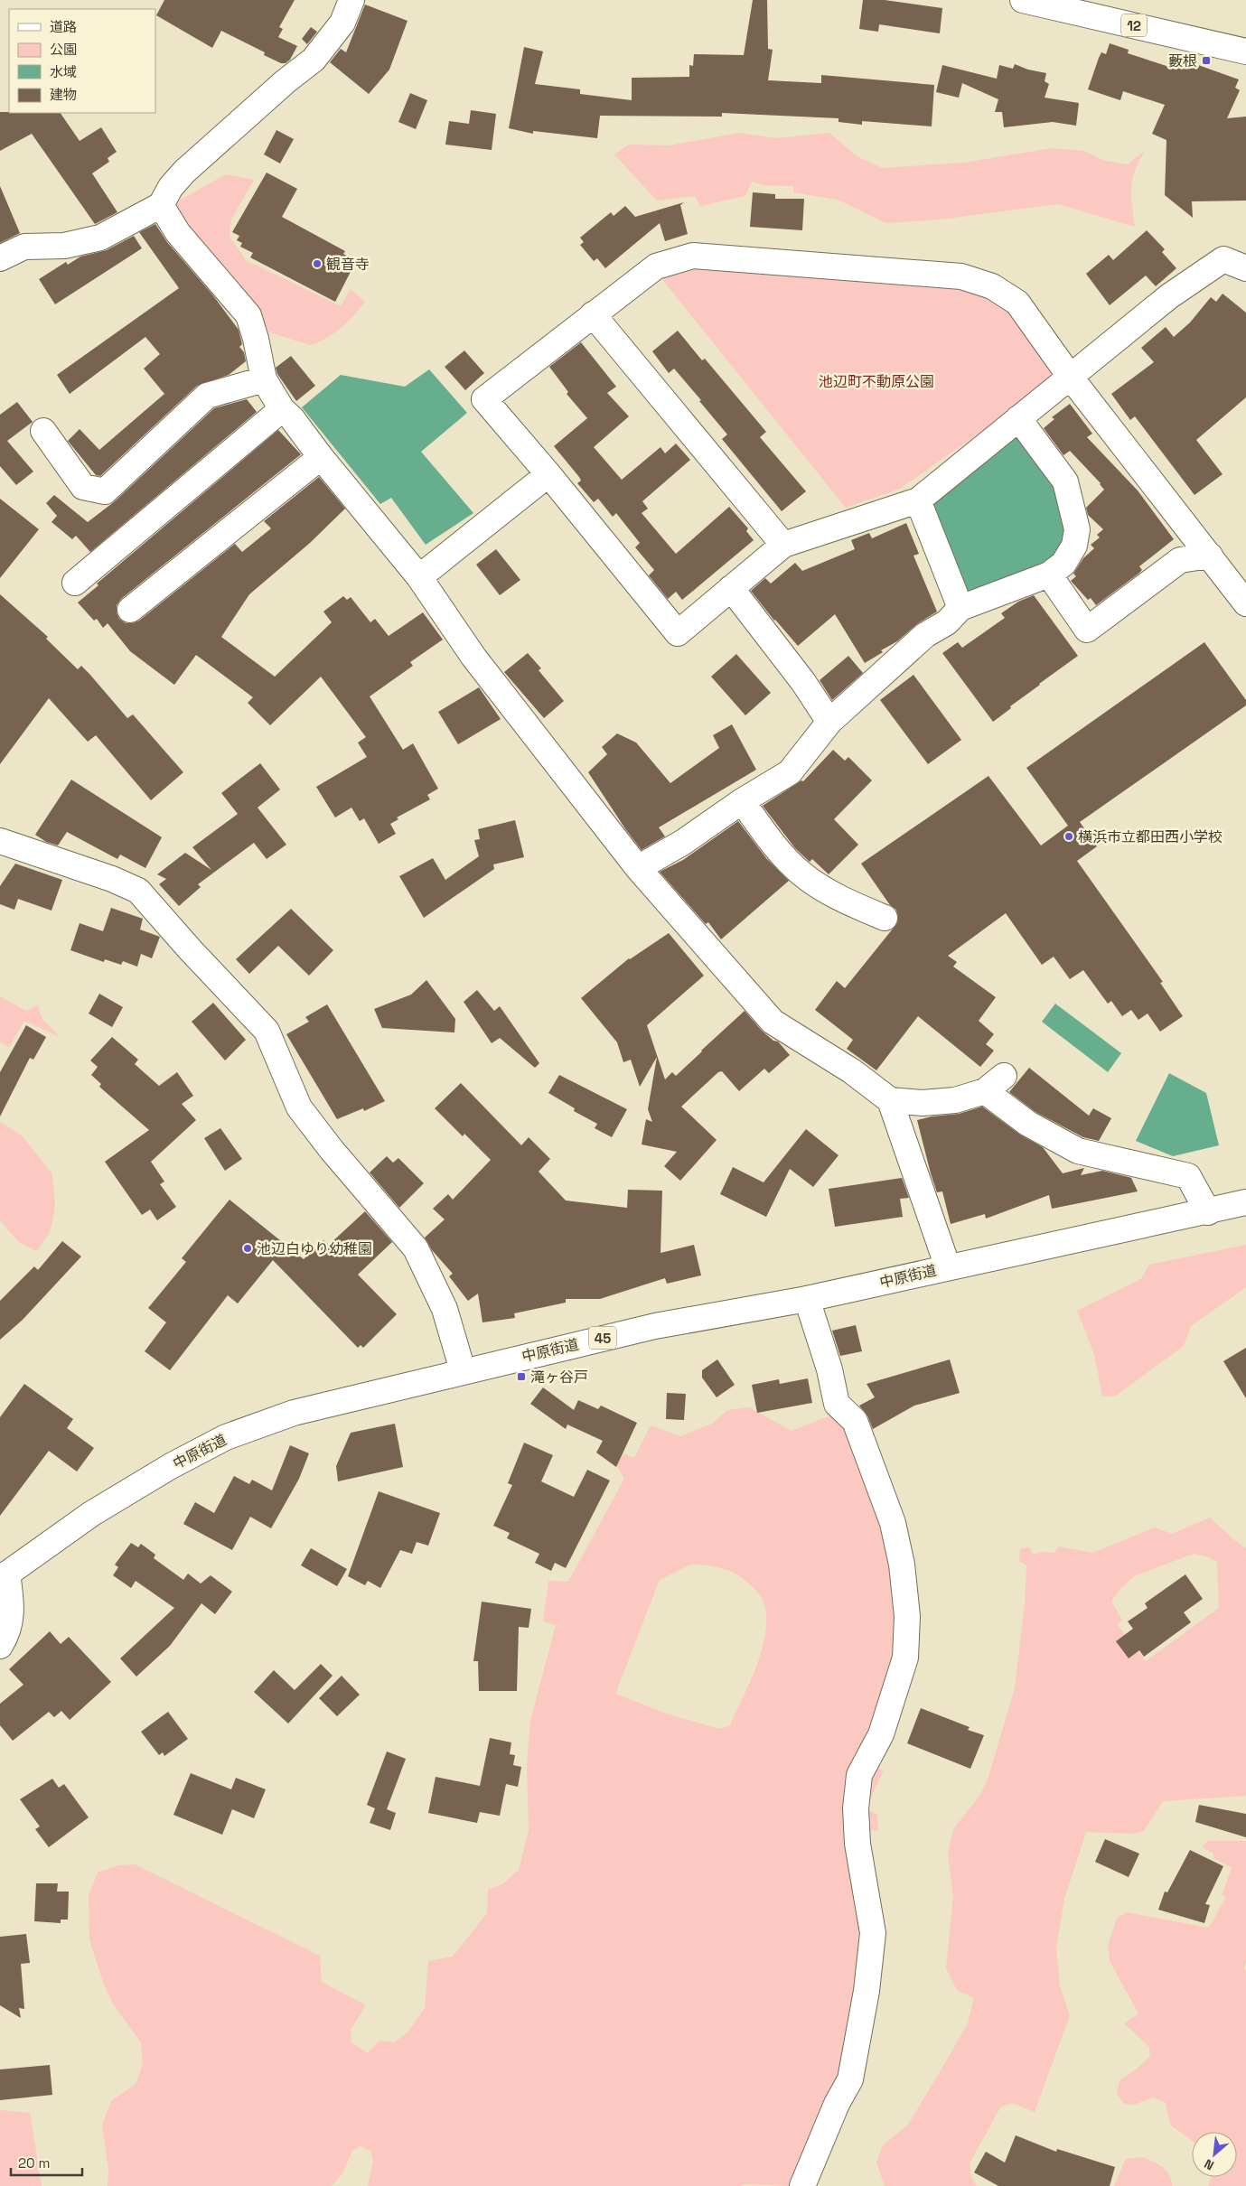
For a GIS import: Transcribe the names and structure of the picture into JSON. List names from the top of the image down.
{
  "streets": {
    "street": ["12", "中原街道", "45"]
  },
  "parks": ["池辺町不動原公園"],
  "places": {
    "transit": ["藪根", "滝ヶ谷戸"],
    "other": ["観音寺", "横浜市立都田西小学校", "池辺白ゆり幼稚園"]
  },
  "legend": [
    "道路",
    "公園",
    "水域",
    "建物"
  ],
  "scale_bar": "20 m",
  "north": "bottom left"
}
